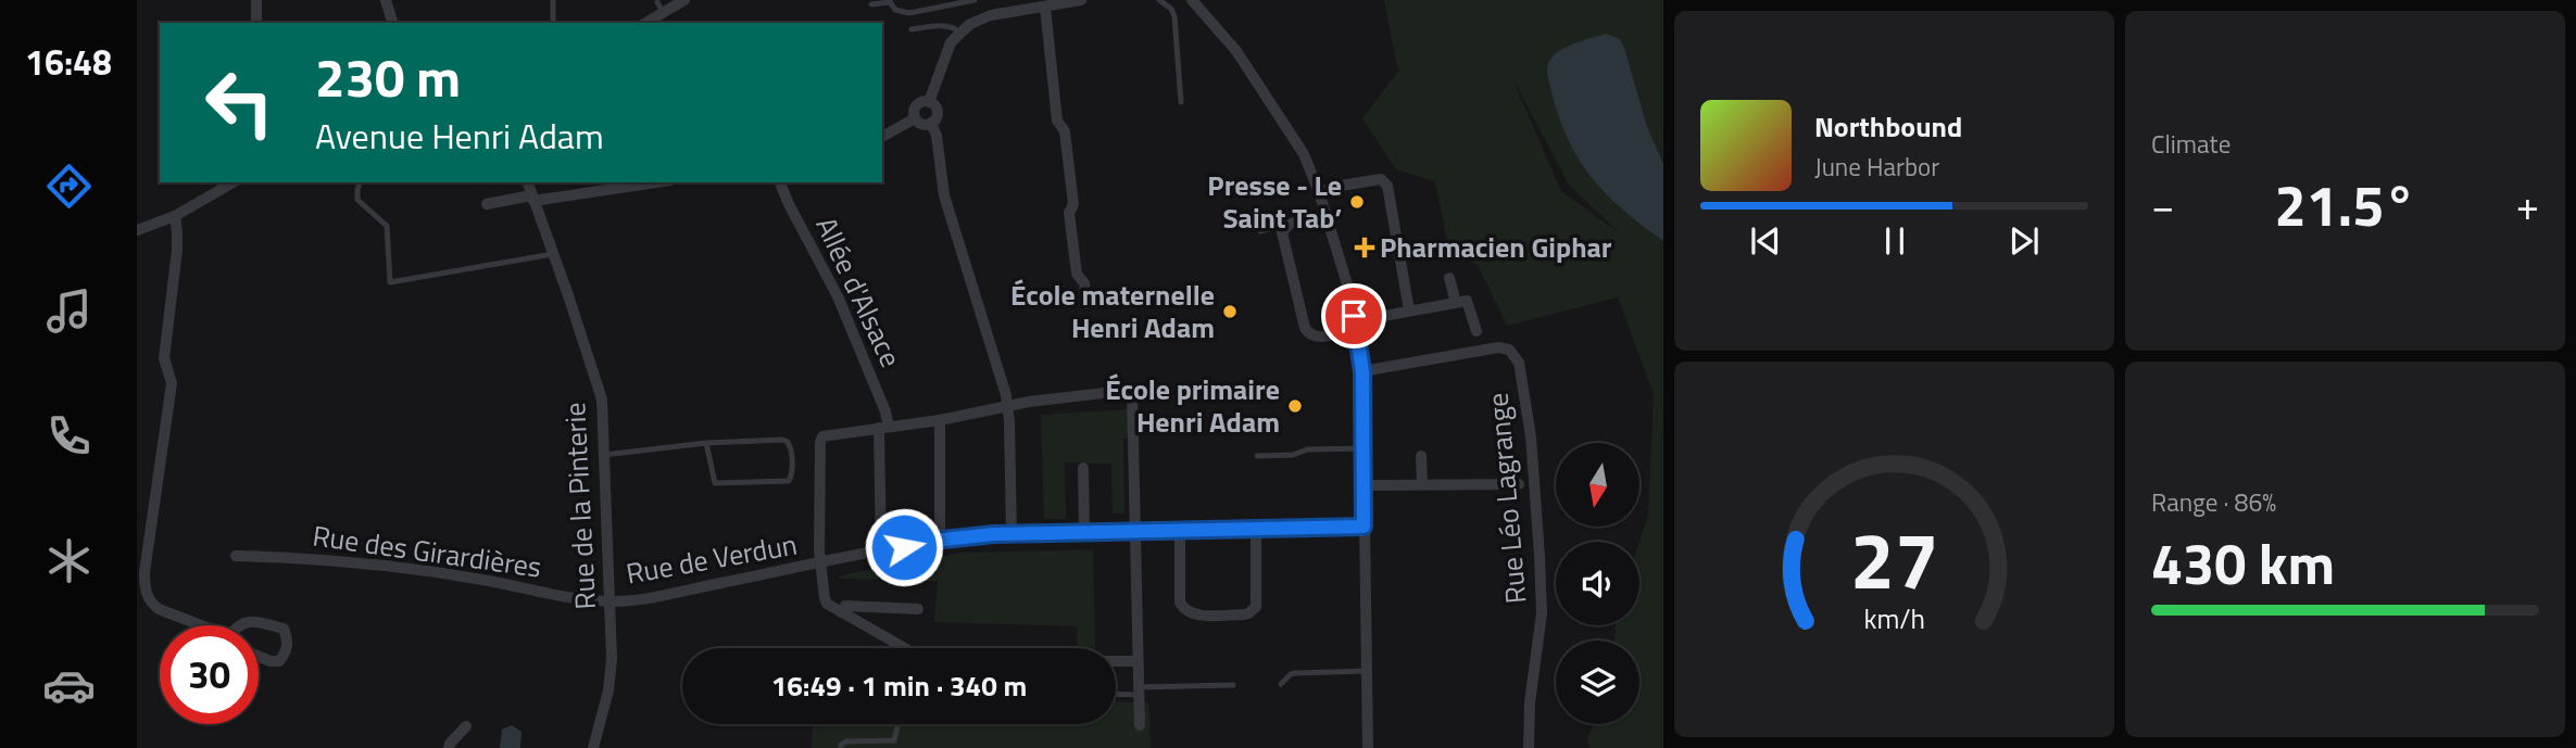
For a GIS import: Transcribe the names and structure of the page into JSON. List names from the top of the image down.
{
  "streets": {
    "street": [
      "Allée d'Alsace",
      "Rue Léo Lagrange",
      "Rue de la Pinterie",
      "Rue des Girardières",
      "Rue de Verdun"
    ]
  },
  "crossings": [
    ["Allée d'Alsace", "Rue de Verdun"],
    ["Rue de la Pinterie", "Rue des Girardières"],
    ["Rue de la Pinterie", "Rue de Verdun"],
    ["Rue des Girardières", "Rue de Verdun"]
  ],
  "places": {
    "other": ["Presse - Le Saint Tab’", "École maternelle Henri Adam", "École primaire Henri Adam"],
    "health": ["Pharmacien Giphar"]
  },
  "north": "bottom",
  "page": {
    "tabs": "16:48",
    "tile": [
      "Climate",
      ["Range · 86%", "430 km"]
    ],
    "turn": ["230 m", "Avenue Henri Adam"],
    "song": ["Northbound", "June Harbor"],
    "heat": ["−", "21.5°", "+"],
    "limit": "30",
    "trip": "16:49 · 1 min · 340 m",
    "gauge": ["27", "km/h"]
  }
}
